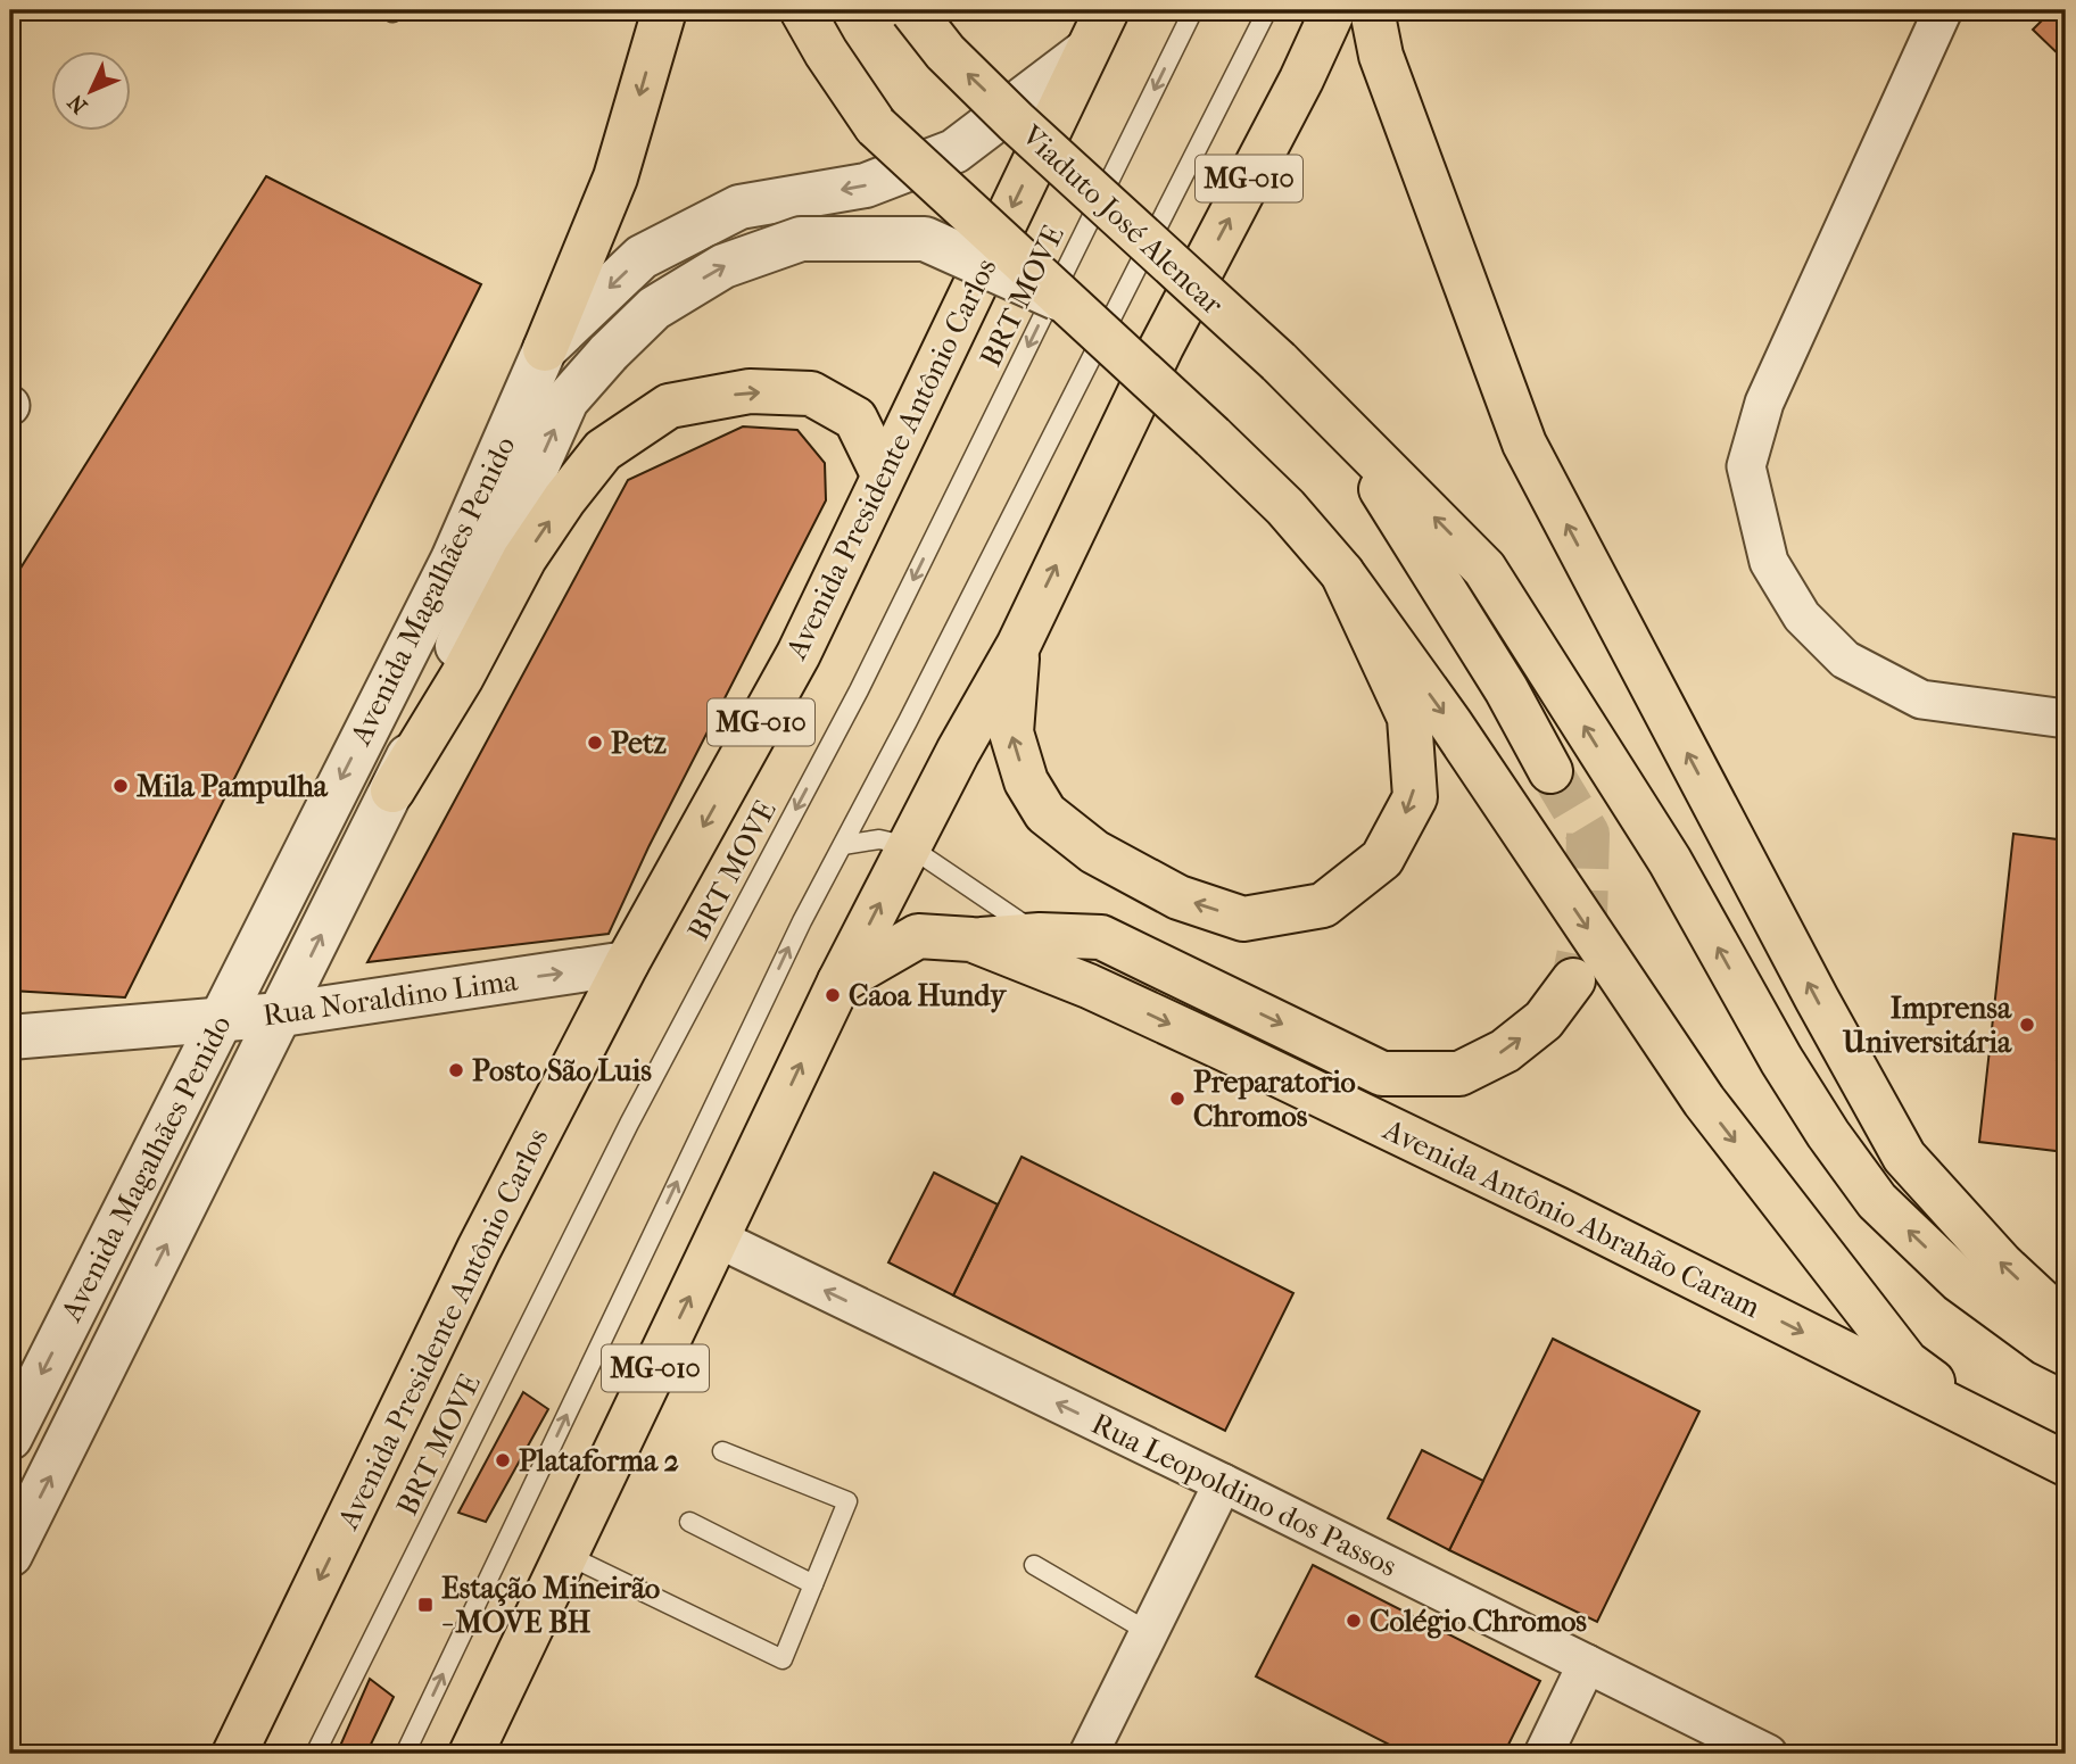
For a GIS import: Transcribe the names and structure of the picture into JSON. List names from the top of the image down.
{
  "streets": {
    "main road": [
      "MG-010",
      "Viaduto José Alencar",
      "Avenida Presidente Antônio Carlos",
      "Avenida Antônio Abrahão Caram"
    ],
    "street": ["Avenida Magalhães Penido", "Rua Noraldino Lima", "Rua Leopoldino dos Passos"],
    "lane": ["BRT MOVE"]
  },
  "crossings": [
    ["MG-010", "Avenida Antônio Abrahão Caram"],
    ["MG-010", "Rua Leopoldino dos Passos"],
    ["Avenida Presidente Antônio Carlos", "Avenida Magalhães Penido"],
    ["Avenida Presidente Antônio Carlos", "Rua Noraldino Lima"],
    ["Avenida Magalhães Penido", "Rua Noraldino Lima"],
    ["Avenida Magalhães Penido", "Avenida Antônio Abrahão Caram"]
  ],
  "one_way": ["Rua Noraldino Lima", "Rua Leopoldino dos Passos"],
  "places": {
    "other": [
      "Petz",
      "Mila Pampulha",
      "Caoa Hundy",
      "Imprensa Universitária",
      "Posto São Luis",
      "Preparatorio Chromos",
      "Plataforma 2",
      "Colégio Chromos"
    ],
    "transit": ["Estação Mineirão - MOVE BH"]
  },
  "north": "bottom left"
}
